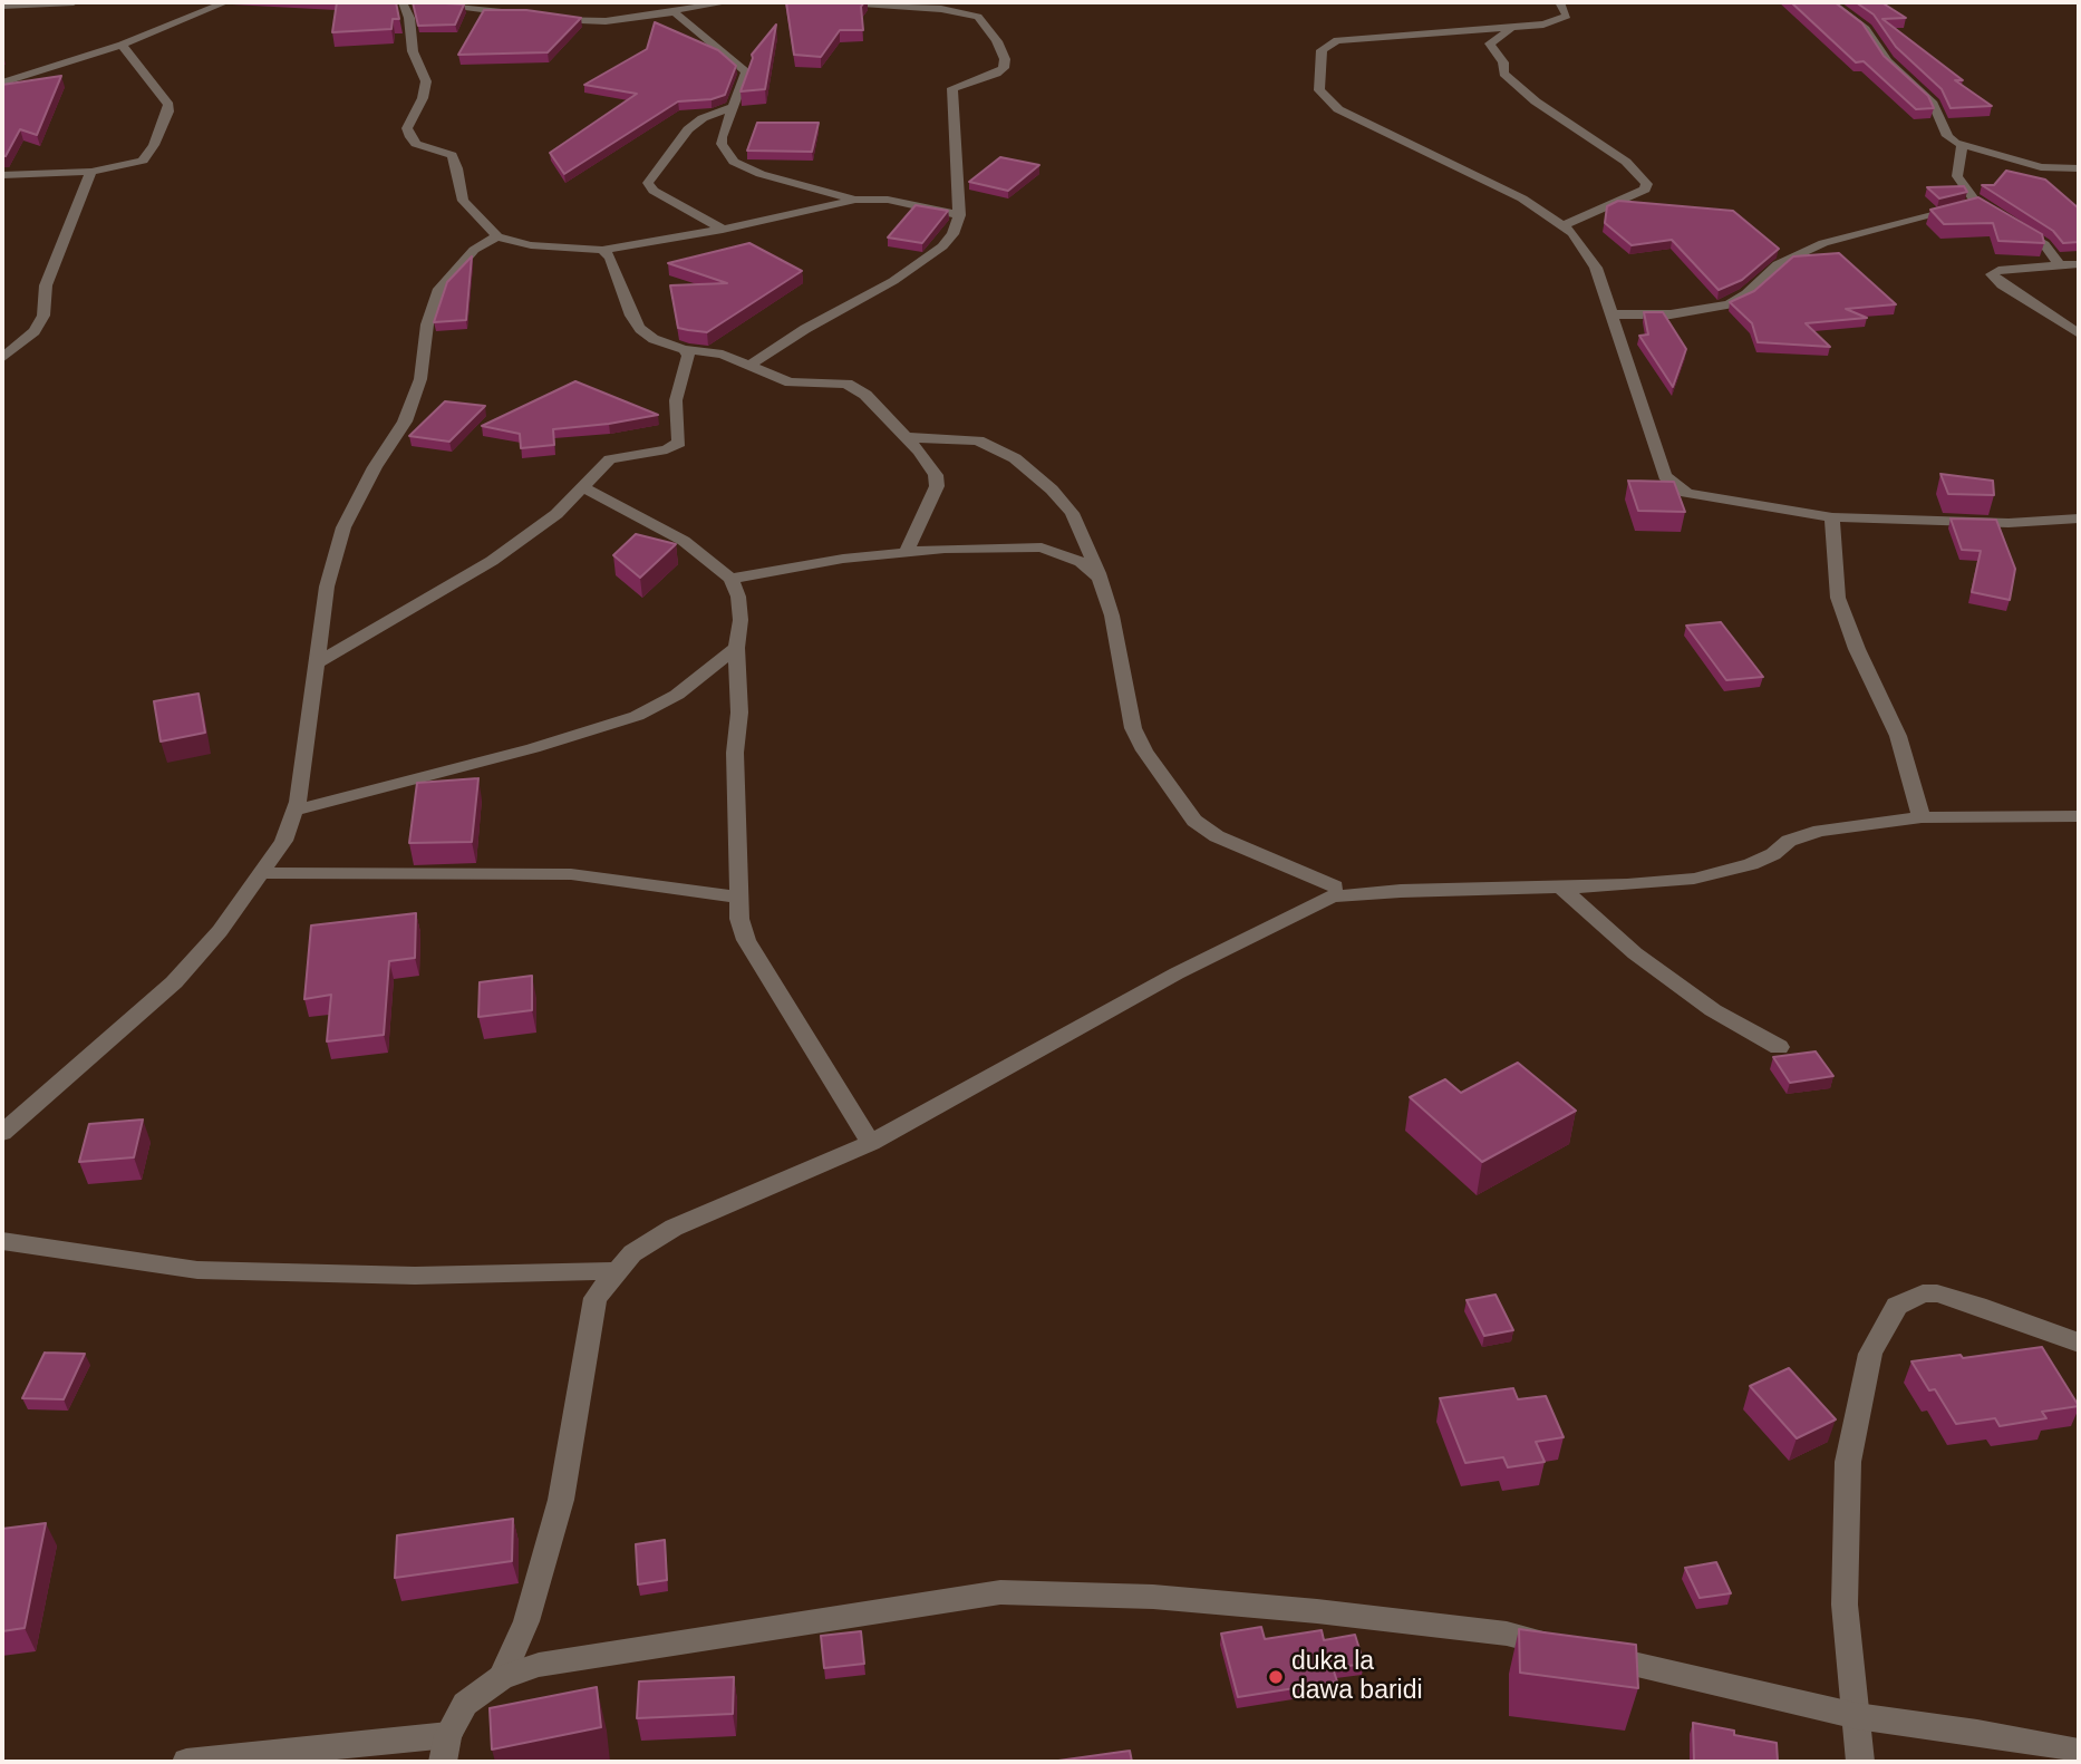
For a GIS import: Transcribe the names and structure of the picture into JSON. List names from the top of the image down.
{
  "places": ["duka la dawa baridi"]
}
